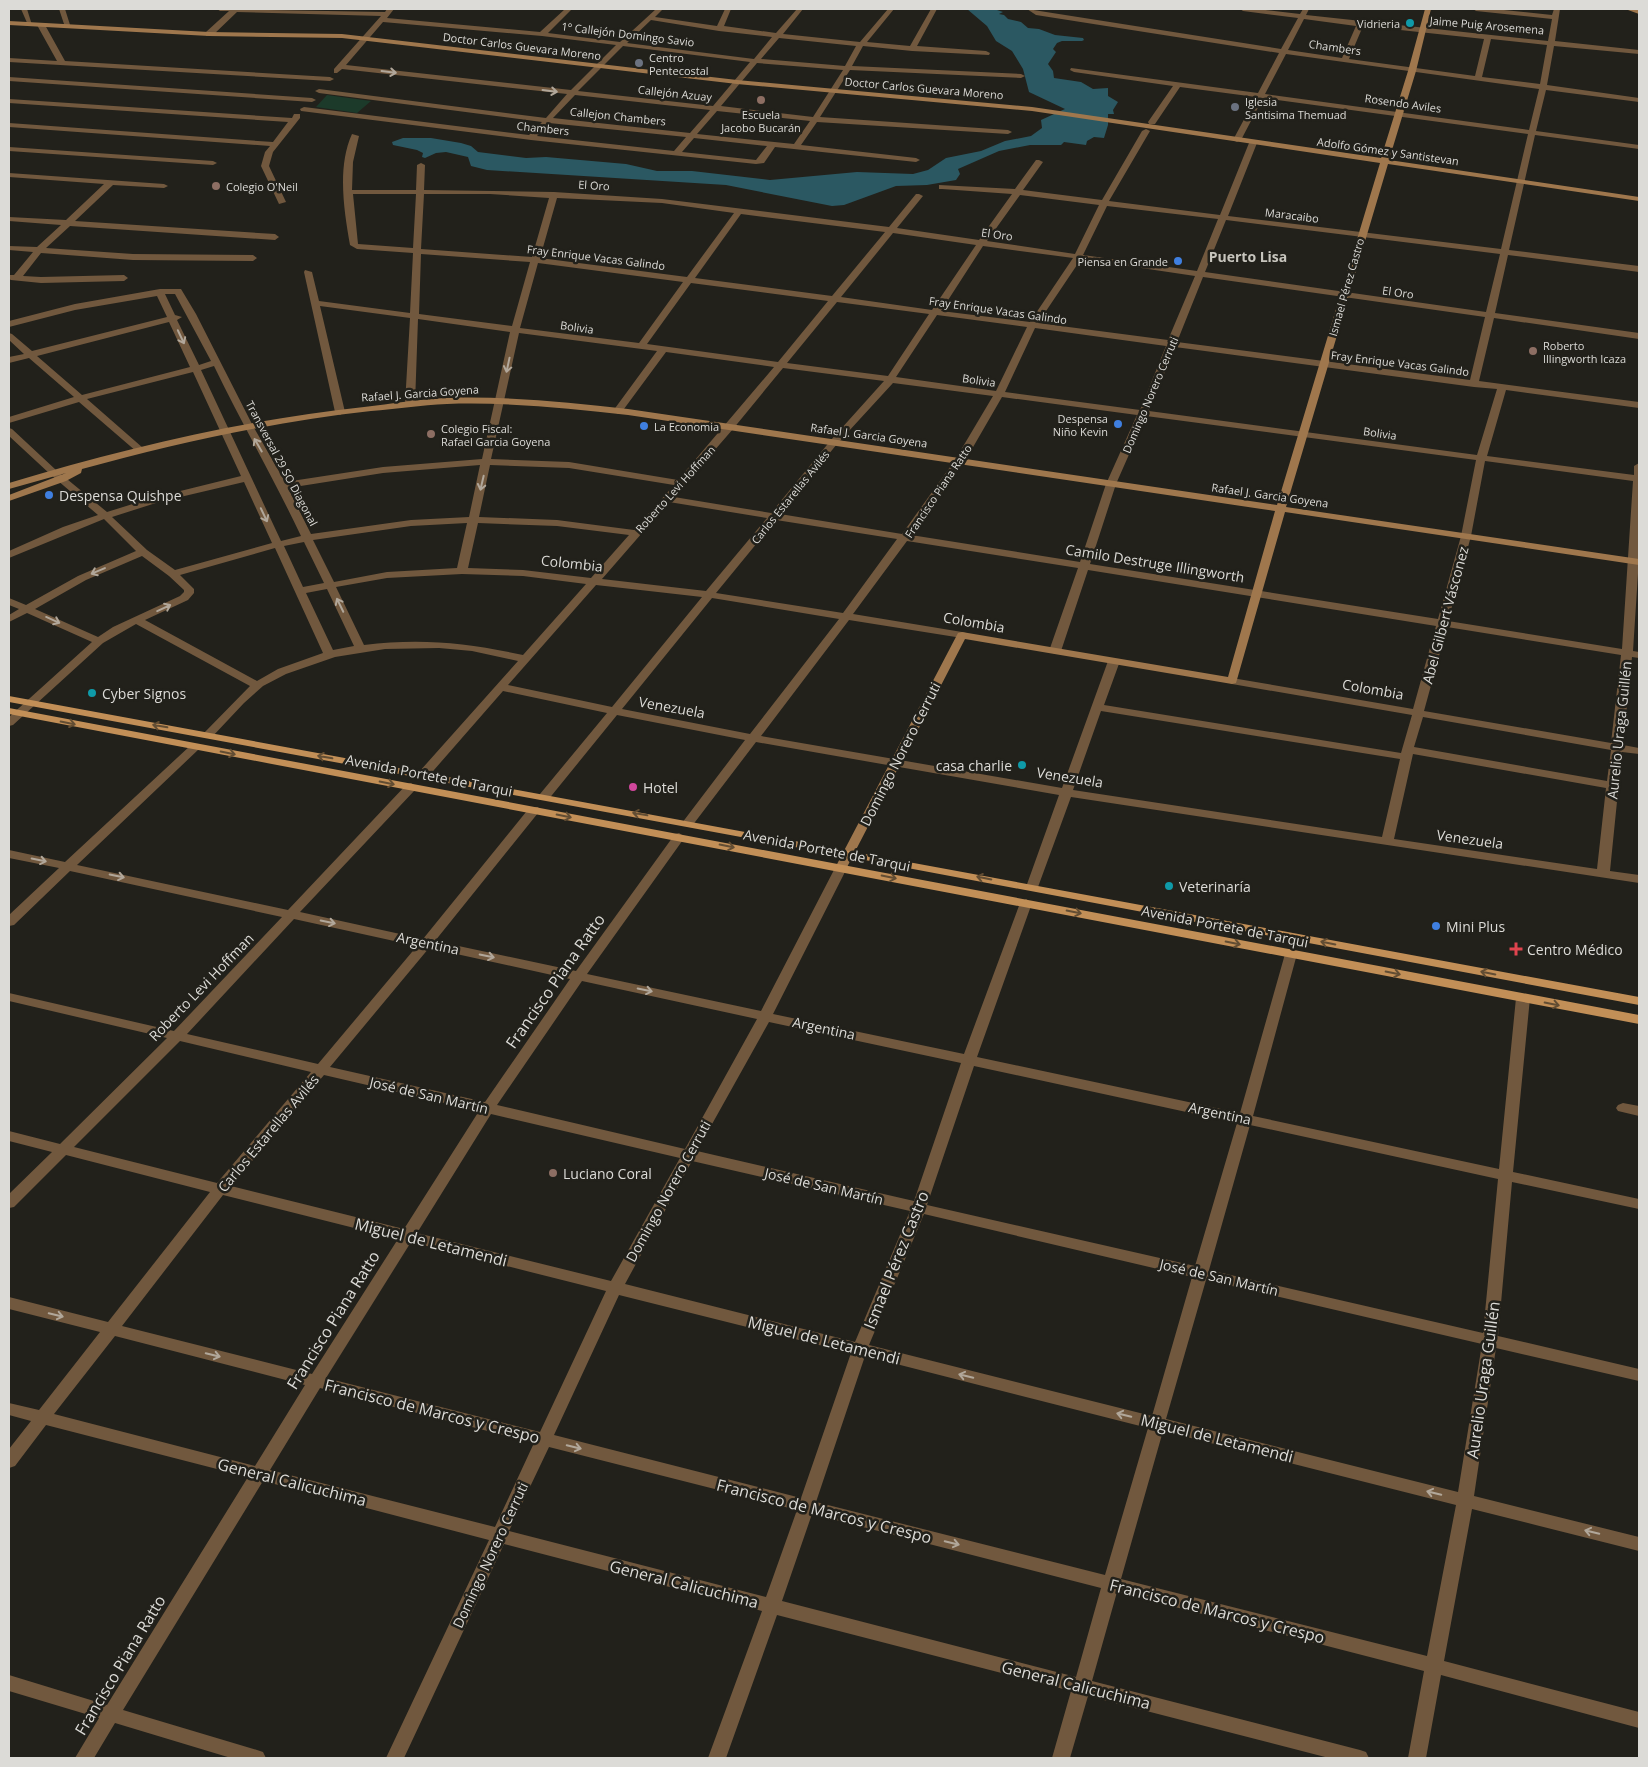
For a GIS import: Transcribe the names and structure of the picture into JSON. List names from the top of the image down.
{
  "streets": {
    "main road": ["Avenida Portete de Tarqui"],
    "street": [
      "Jaime Puig Arosemena",
      "1º Callejón Domingo Savio",
      "Doctor Carlos Guevara Moreno",
      "Chambers",
      "Callejón Azuay",
      "Rosendo Aviles",
      "Callejon Chambers",
      "Adolfo Gómez y Santistevan",
      "El Oro",
      "Maracaibo",
      "Fray Enrique Vacas Galindo",
      "Ismael Pérez Castro",
      "Bolivia",
      "Rafael J. Garcia Goyena",
      "Domingo Norero Cerruti",
      "Transversal 29 SO Diagonal",
      "Roberto Levi Hoffman",
      "Francisco Piana Ratto",
      "Carlos Estarellas Avilés",
      "Colombia",
      "Camilo Destruge Illingworth",
      "Abel Gilbert Vásconez",
      "Venezuela",
      "Aurelio Uraga Guillén",
      "Argentina",
      "José de San Martín",
      "Miguel de Letamendi",
      "Francisco de Marcos y Crespo",
      "General Calicuchima"
    ]
  },
  "crossings": [
    ["Jaime Puig Arosemena", "Ismael Pérez Castro"],
    ["Doctor Carlos Guevara Moreno", "Adolfo Gómez y Santistevan"],
    ["Chambers", "Callejon Chambers"],
    ["Chambers", "Ismael Pérez Castro"],
    ["Rosendo Aviles", "Ismael Pérez Castro"],
    ["Adolfo Gómez y Santistevan", "Ismael Pérez Castro"],
    ["Adolfo Gómez y Santistevan", "Domingo Norero Cerruti"],
    ["El Oro", "Fray Enrique Vacas Galindo"],
    ["El Oro", "Ismael Pérez Castro"],
    ["El Oro", "Domingo Norero Cerruti"],
    ["El Oro", "Roberto Levi Hoffman"],
    ["El Oro", "Francisco Piana Ratto"],
    ["El Oro", "Carlos Estarellas Avilés"],
    ["Maracaibo", "Ismael Pérez Castro"],
    ["Maracaibo", "Domingo Norero Cerruti"],
    ["Maracaibo", "Francisco Piana Ratto"],
    ["Maracaibo", "Carlos Estarellas Avilés"],
    ["Fray Enrique Vacas Galindo", "Ismael Pérez Castro"],
    ["Fray Enrique Vacas Galindo", "Domingo Norero Cerruti"],
    ["Fray Enrique Vacas Galindo", "Roberto Levi Hoffman"],
    ["Fray Enrique Vacas Galindo", "Francisco Piana Ratto"],
    ["Fray Enrique Vacas Galindo", "Carlos Estarellas Avilés"],
    ["Fray Enrique Vacas Galindo", "Abel Gilbert Vásconez"],
    ["Ismael Pérez Castro", "Bolivia"],
    ["Ismael Pérez Castro", "Rafael J. Garcia Goyena"],
    ["Ismael Pérez Castro", "Colombia"],
    ["Ismael Pérez Castro", "Camilo Destruge Illingworth"],
    ["Ismael Pérez Castro", "Avenida Portete de Tarqui"],
    ["Ismael Pérez Castro", "Argentina"],
    ["Ismael Pérez Castro", "José de San Martín"],
    ["Ismael Pérez Castro", "Miguel de Letamendi"],
    ["Ismael Pérez Castro", "Francisco de Marcos y Crespo"],
    ["Ismael Pérez Castro", "General Calicuchima"],
    ["Bolivia", "Domingo Norero Cerruti"],
    ["Bolivia", "Roberto Levi Hoffman"],
    ["Bolivia", "Francisco Piana Ratto"],
    ["Bolivia", "Carlos Estarellas Avilés"],
    ["Bolivia", "Abel Gilbert Vásconez"],
    ["Bolivia", "Aurelio Uraga Guillén"],
    ["Rafael J. Garcia Goyena", "Domingo Norero Cerruti"],
    ["Rafael J. Garcia Goyena", "Transversal 29 SO Diagonal"],
    ["Rafael J. Garcia Goyena", "Roberto Levi Hoffman"],
    ["Rafael J. Garcia Goyena", "Francisco Piana Ratto"],
    ["Rafael J. Garcia Goyena", "Carlos Estarellas Avilés"],
    ["Rafael J. Garcia Goyena", "Abel Gilbert Vásconez"],
    ["Rafael J. Garcia Goyena", "Aurelio Uraga Guillén"],
    ["Domingo Norero Cerruti", "Colombia"],
    ["Domingo Norero Cerruti", "Camilo Destruge Illingworth"],
    ["Domingo Norero Cerruti", "Venezuela"],
    ["Domingo Norero Cerruti", "Avenida Portete de Tarqui"],
    ["Domingo Norero Cerruti", "Argentina"],
    ["Domingo Norero Cerruti", "José de San Martín"],
    ["Domingo Norero Cerruti", "Miguel de Letamendi"],
    ["Domingo Norero Cerruti", "Francisco de Marcos y Crespo"],
    ["Domingo Norero Cerruti", "General Calicuchima"],
    ["Transversal 29 SO Diagonal", "Colombia"],
    ["Roberto Levi Hoffman", "Colombia"],
    ["Roberto Levi Hoffman", "Camilo Destruge Illingworth"],
    ["Roberto Levi Hoffman", "Venezuela"],
    ["Roberto Levi Hoffman", "Avenida Portete de Tarqui"],
    ["Roberto Levi Hoffman", "Argentina"],
    ["Roberto Levi Hoffman", "José de San Martín"],
    ["Roberto Levi Hoffman", "Miguel de Letamendi"],
    ["Francisco Piana Ratto", "Colombia"],
    ["Francisco Piana Ratto", "Camilo Destruge Illingworth"],
    ["Francisco Piana Ratto", "Venezuela"],
    ["Francisco Piana Ratto", "Avenida Portete de Tarqui"],
    ["Francisco Piana Ratto", "Argentina"],
    ["Francisco Piana Ratto", "José de San Martín"],
    ["Francisco Piana Ratto", "Miguel de Letamendi"],
    ["Francisco Piana Ratto", "Francisco de Marcos y Crespo"],
    ["Francisco Piana Ratto", "General Calicuchima"],
    ["Carlos Estarellas Avilés", "Colombia"],
    ["Carlos Estarellas Avilés", "Camilo Destruge Illingworth"],
    ["Carlos Estarellas Avilés", "Venezuela"],
    ["Carlos Estarellas Avilés", "Avenida Portete de Tarqui"],
    ["Carlos Estarellas Avilés", "Argentina"],
    ["Carlos Estarellas Avilés", "José de San Martín"],
    ["Carlos Estarellas Avilés", "Miguel de Letamendi"],
    ["Carlos Estarellas Avilés", "Francisco de Marcos y Crespo"],
    ["Carlos Estarellas Avilés", "General Calicuchima"],
    ["Colombia", "Abel Gilbert Vásconez"],
    ["Colombia", "Aurelio Uraga Guillén"],
    ["Camilo Destruge Illingworth", "Abel Gilbert Vásconez"],
    ["Camilo Destruge Illingworth", "Aurelio Uraga Guillén"],
    ["Abel Gilbert Vásconez", "Venezuela"],
    ["Venezuela", "Aurelio Uraga Guillén"],
    ["Aurelio Uraga Guillén", "Avenida Portete de Tarqui"],
    ["Aurelio Uraga Guillén", "Argentina"],
    ["Aurelio Uraga Guillén", "José de San Martín"],
    ["Aurelio Uraga Guillén", "Miguel de Letamendi"],
    ["Aurelio Uraga Guillén", "Francisco de Marcos y Crespo"]
  ],
  "one_way": ["Argentina", "Miguel de Letamendi", "Francisco de Marcos y Crespo"],
  "districts": ["Puerto Lisa"],
  "places": {
    "other": [
      "Vidrieria",
      "Centro Pentecostal",
      "Escuela Jacobo Bucarán",
      "Iglesia Santisima Themuad",
      "Colegio O'Neil",
      "Piensa en Grande",
      "Roberto Illingworth Icaza",
      "Despensa Niño Kevin",
      "La Economia",
      "Colegio Fiscal: Rafael Garcia Goyena",
      "Despensa Quishpe",
      "Cyber Signos",
      "casa charlie",
      "Hotel",
      "Veterinaría",
      "Mini Plus",
      "Luciano Coral"
    ],
    "health": ["Centro Médico"]
  }
}
